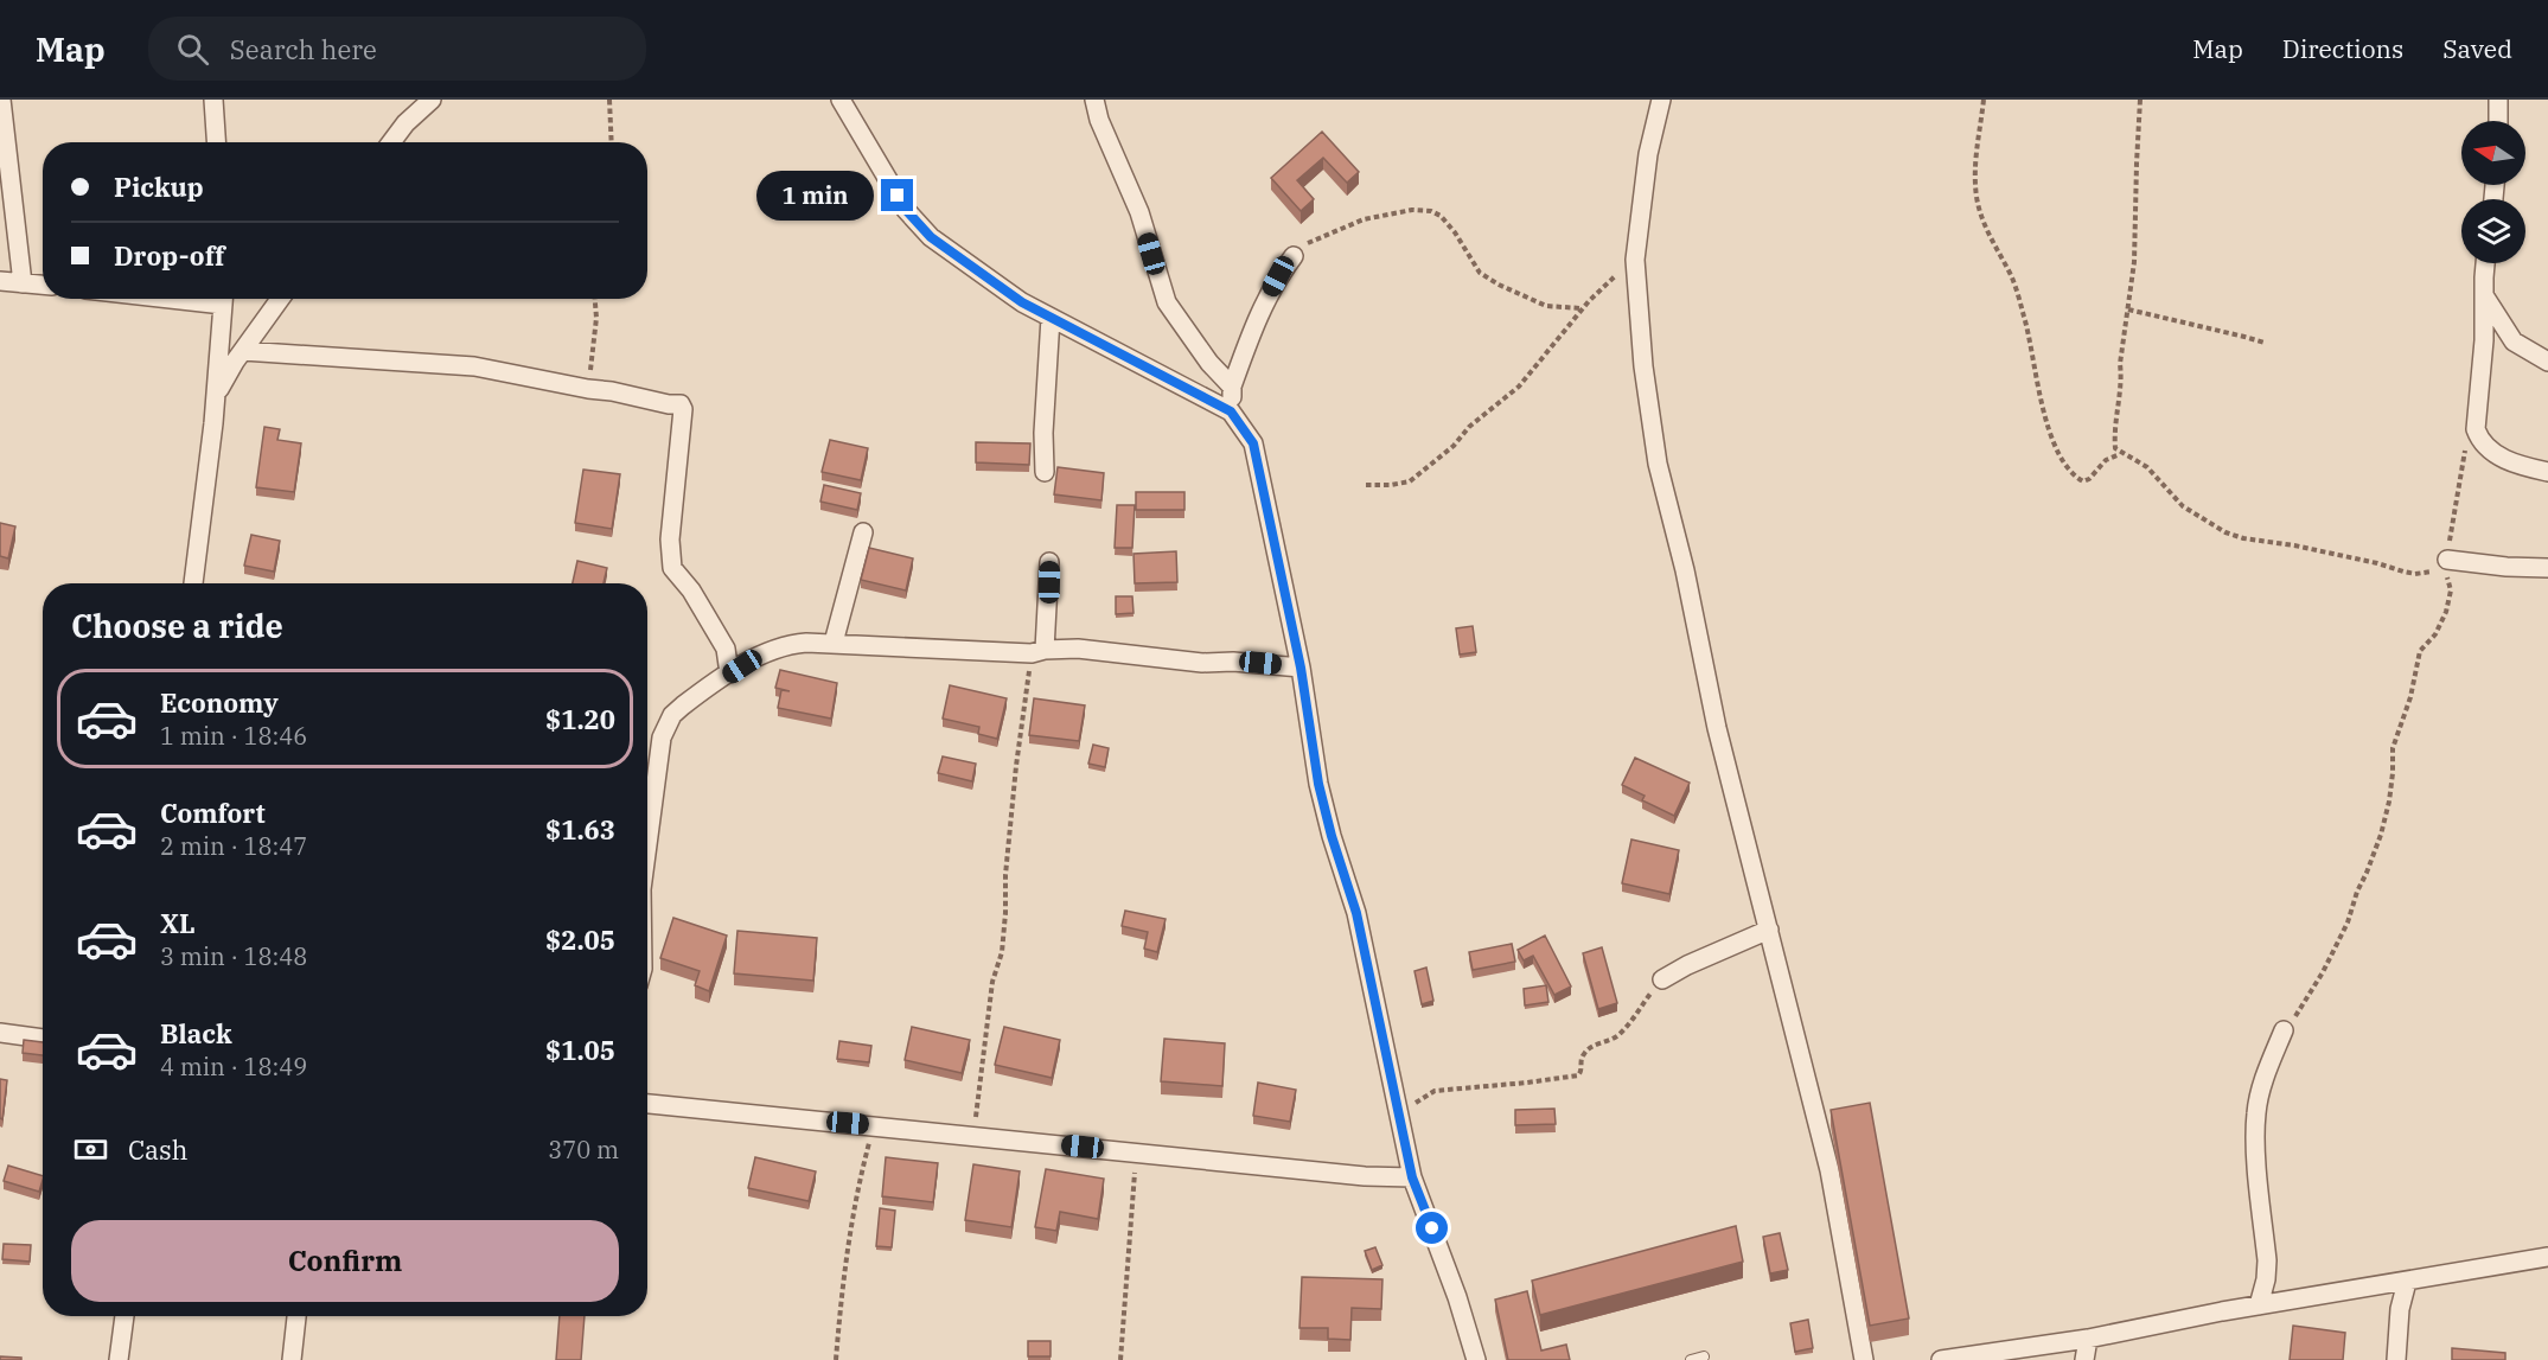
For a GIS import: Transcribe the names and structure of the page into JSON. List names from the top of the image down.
{
  "north": "left",
  "page": {
    "header": "Map",
    "search": "Search here",
    "nav": ["Map", "Directions", "Saved"],
    "banner": ["Pickup", "Drop-off"],
    "bubble": "1 min",
    "heading": "Choose a ride",
    "list": [
      {
        "name": "Economy",
        "note": "1 min · 18:46",
        "value": "$1.20"
      },
      {
        "name": "Comfort",
        "note": "2 min · 18:47",
        "value": "$1.63"
      },
      {
        "name": "XL",
        "note": "3 min · 18:48",
        "value": "$2.05"
      },
      {
        "name": "Black",
        "note": "4 min · 18:49",
        "value": "$1.05"
      }
    ],
    "pay": ["Cash", "370 m"],
    "buttons": "Confirm"
  }
}
